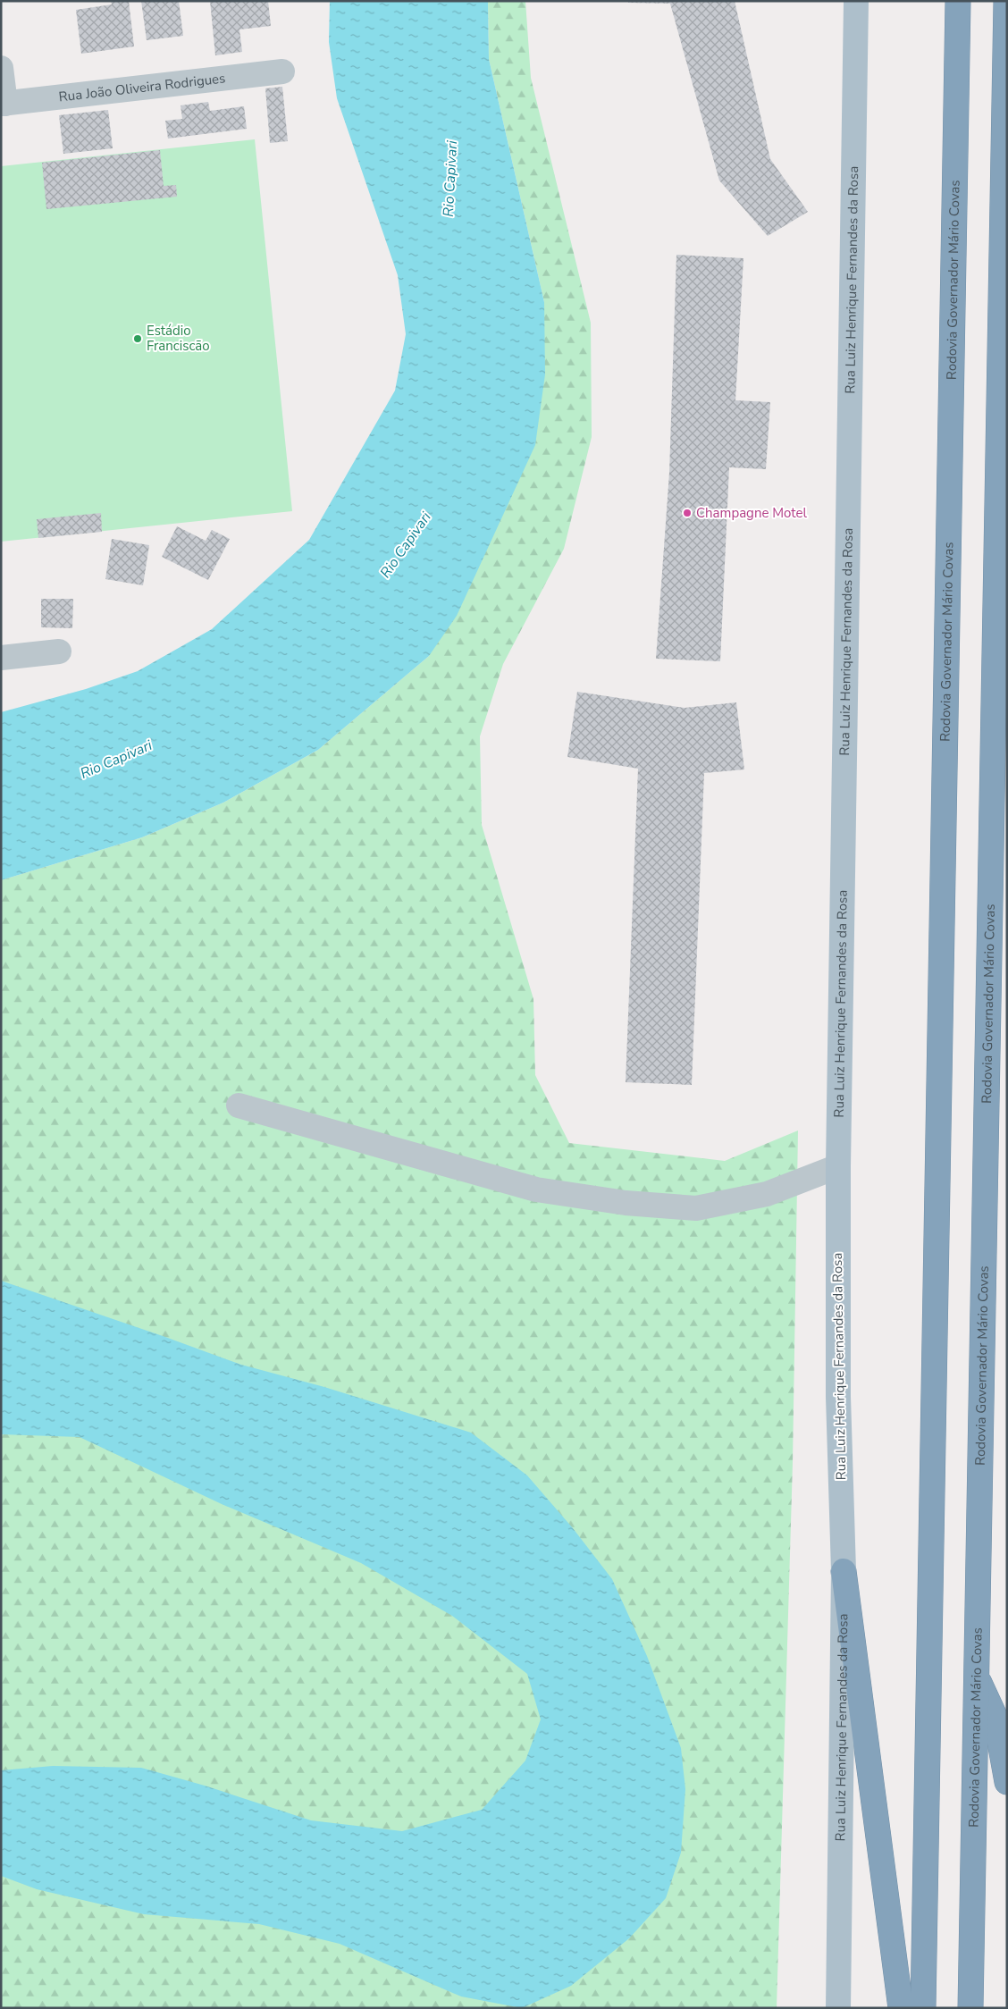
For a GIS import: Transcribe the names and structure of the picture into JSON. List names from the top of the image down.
{
  "streets": {
    "highway": ["Rodovia Governador Mário Covas"],
    "main road": ["Rua Luiz Henrique Fernandes da Rosa"],
    "street": ["Rua João Oliveira Rodrigues"]
  },
  "water": ["Rio Capivari"],
  "places": ["Estádio Franciscão", "Champagne Motel"]
}
